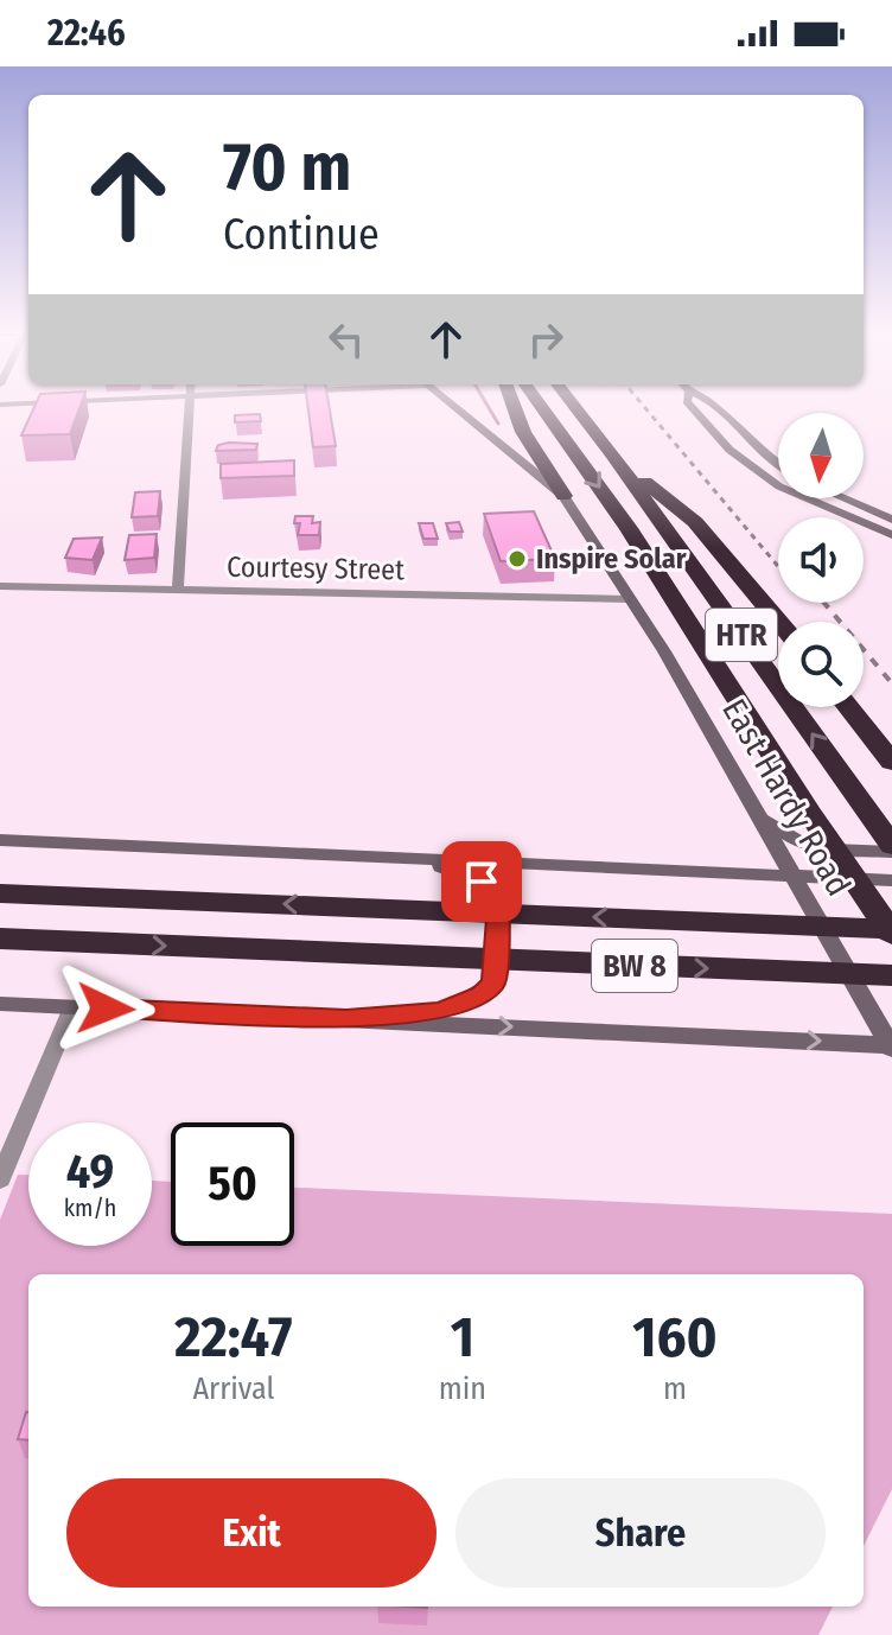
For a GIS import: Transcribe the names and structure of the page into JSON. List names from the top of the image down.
{
  "streets": {
    "highway": ["HTR", "BW 8"],
    "main road": ["East Hardy Road"],
    "street": ["Courtesy Street"]
  },
  "crossings": [
    ["Courtesy Street", "East Hardy Road"],
    ["HTR", "BW 8"]
  ],
  "places": ["Inspire Solar"],
  "north": "bottom",
  "page": {
    "status": "22:46",
    "turn": ["70 m", "Continue"],
    "speed": "49 km/h",
    "limit": "50",
    "eta": [
      "22:47",
      "Arrival",
      "1",
      "min",
      "160",
      "m"
    ],
    "buttons": ["Exit", "Share"]
  }
}
